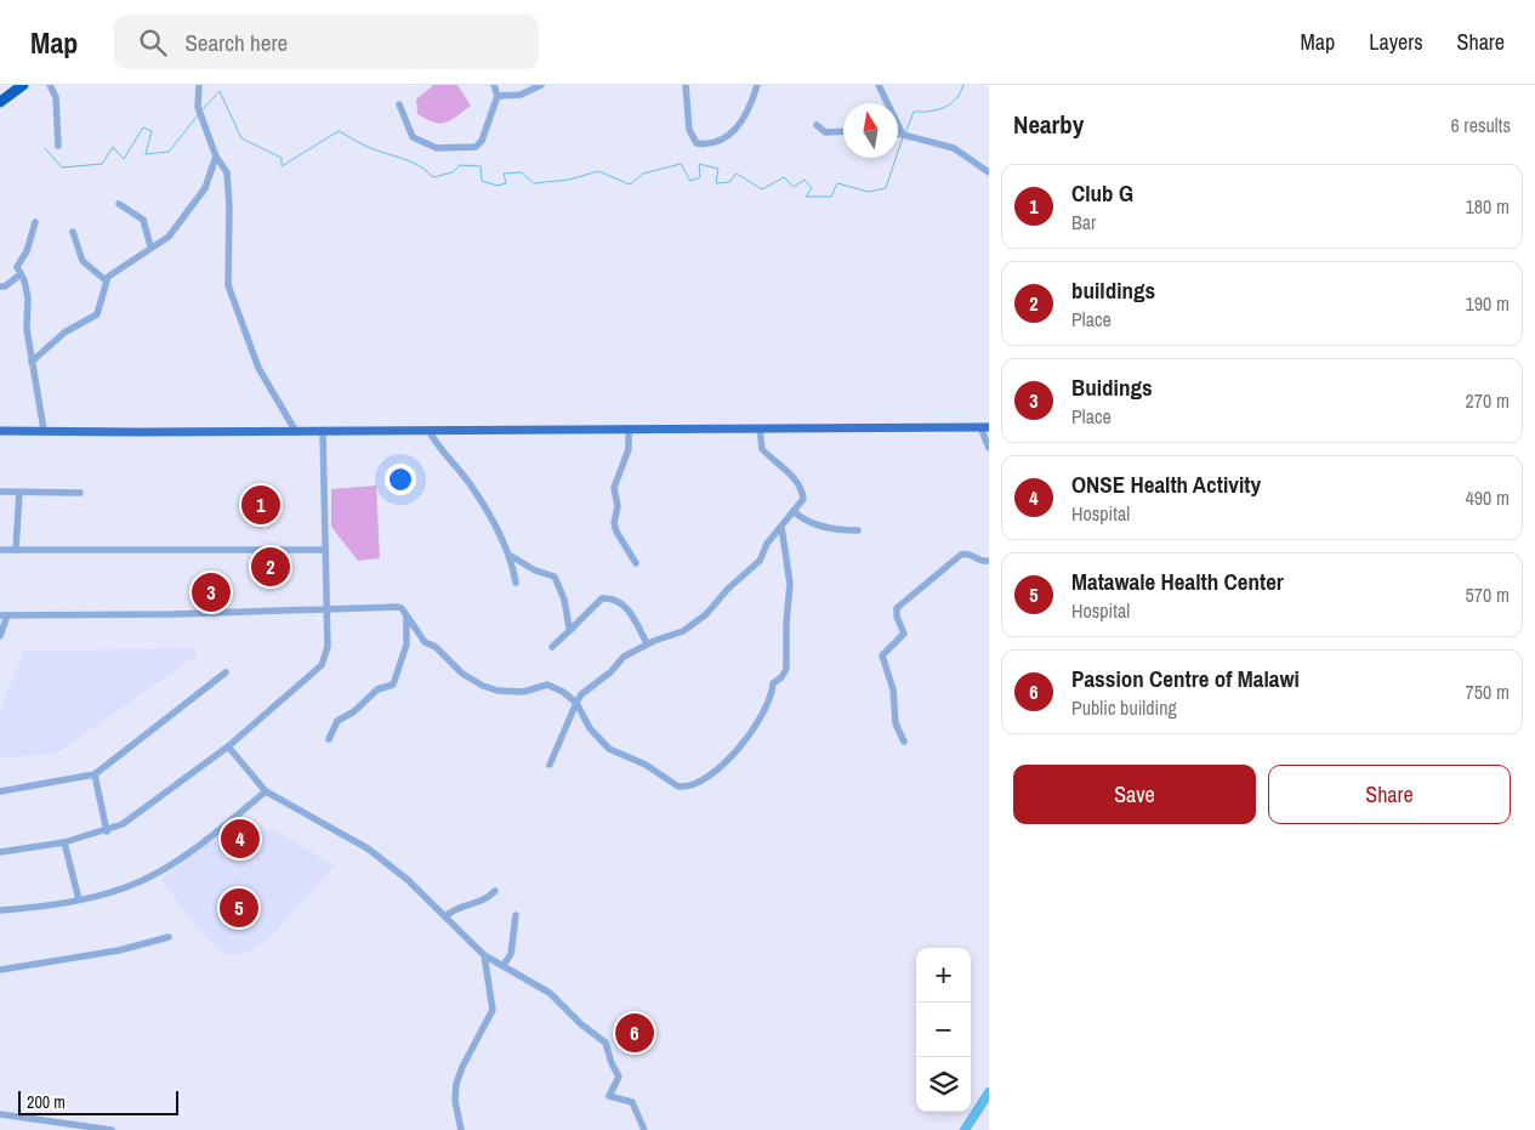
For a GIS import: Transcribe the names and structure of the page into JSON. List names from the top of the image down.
{
  "scale_bar": "200 m",
  "north": "top",
  "page": {
    "header": "Map",
    "search": "Search here",
    "nav": ["Map", "Layers", "Share"],
    "heading": ["Nearby", "6 results"],
    "list": [
      {
        "mark": "1",
        "name": "Club G",
        "note": "Bar",
        "value": "180 m"
      },
      {
        "mark": "2",
        "name": "buildings",
        "note": "Place",
        "value": "190 m"
      },
      {
        "mark": "3",
        "name": "Buidings",
        "note": "Place",
        "value": "270 m"
      },
      {
        "mark": "4",
        "name": "ONSE Health Activity",
        "note": "Hospital",
        "value": "490 m"
      },
      {
        "mark": "5",
        "name": "Matawale Health Center",
        "note": "Hospital",
        "value": "570 m"
      },
      {
        "mark": "6",
        "name": "Passion Centre of Malawi",
        "note": "Public building",
        "value": "750 m"
      }
    ],
    "pins": [
      "1",
      "2",
      "3",
      "4",
      "5",
      "6"
    ],
    "buttons": ["Save", "Share"],
    "map_buttons": ["+", "−"],
    "scale": "200 m"
  }
}
